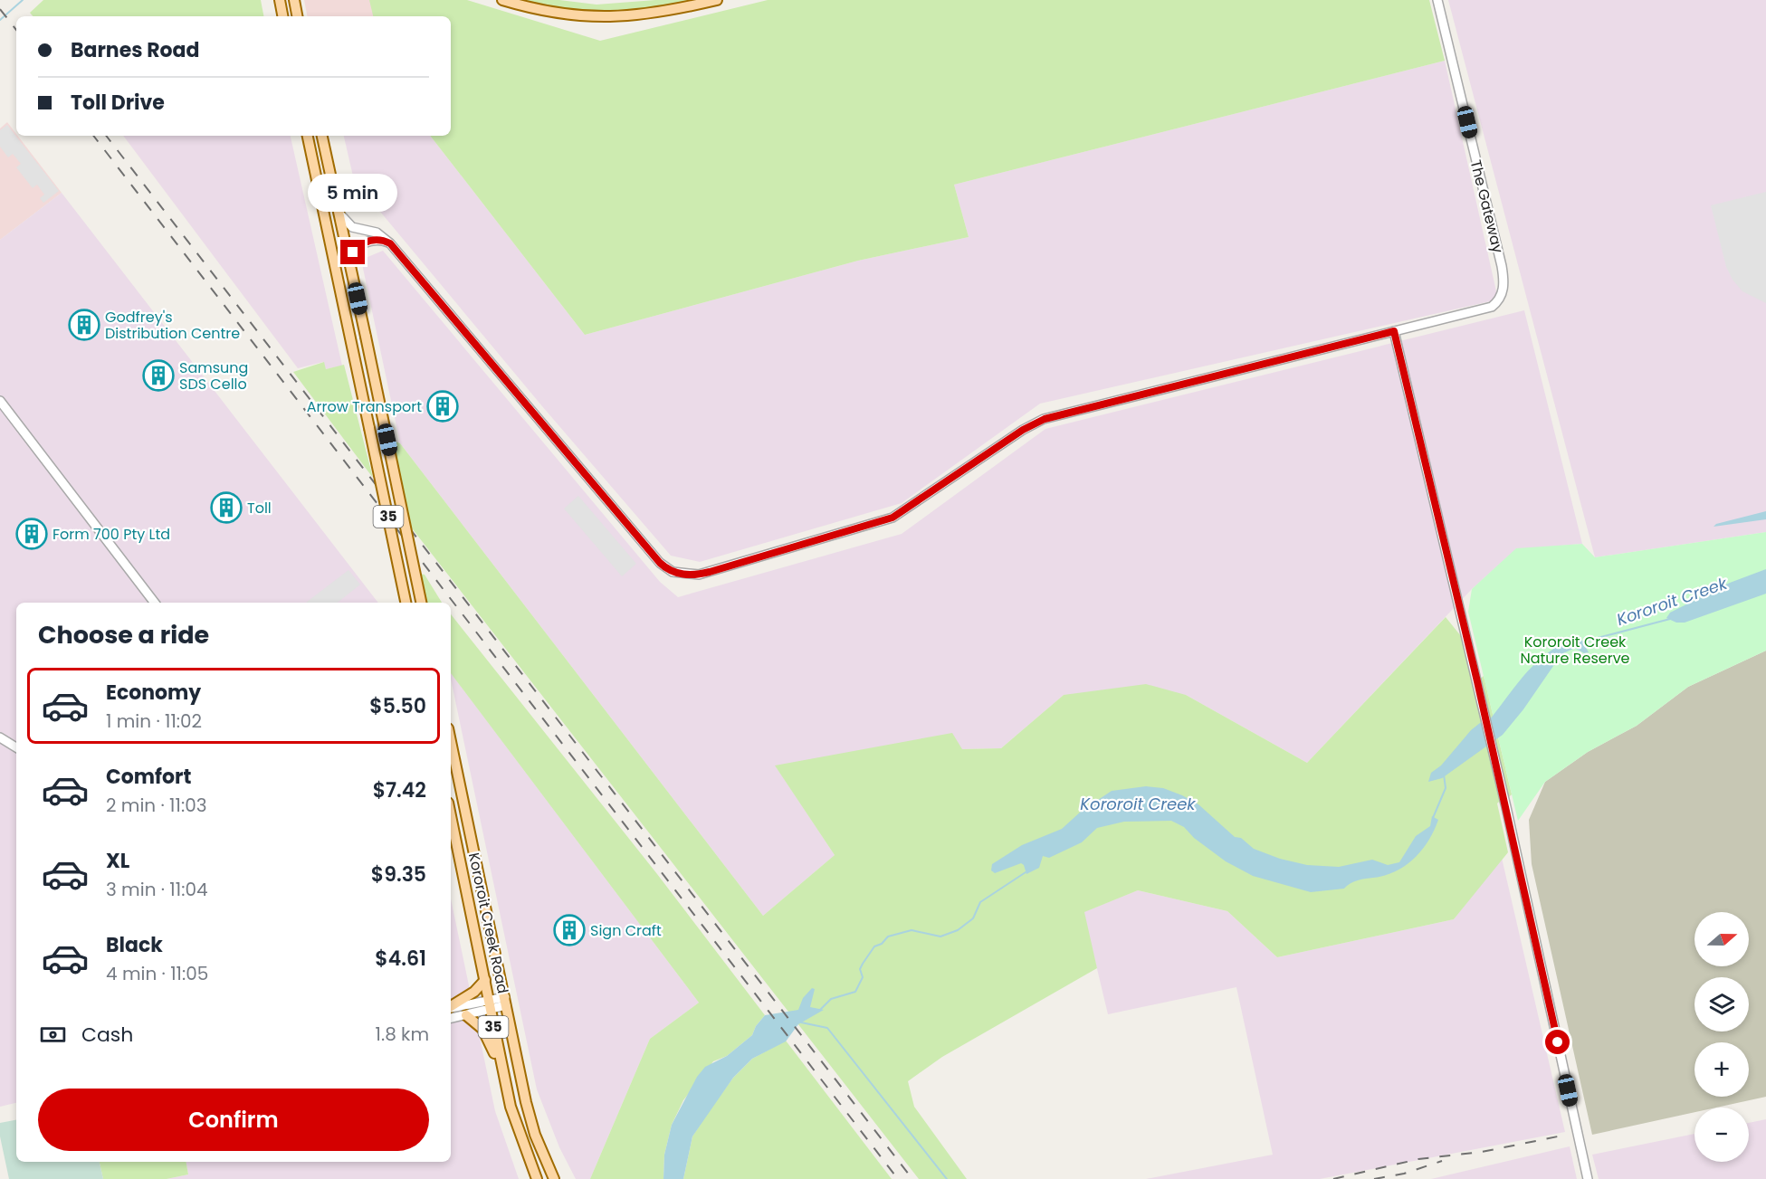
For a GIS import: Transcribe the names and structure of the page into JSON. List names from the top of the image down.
{
  "streets": {
    "main road": ["35", "Kororoit Creek Road"],
    "street": ["The Gateway"]
  },
  "crossings": [
    ["The Gateway", "35"]
  ],
  "water": ["Kororoit Creek"],
  "parks": ["Kororoit Creek Nature Reserve"],
  "places": {
    "building": [
      "Godfrey's Distribution Centre",
      "Samsung SDS Cello",
      "Arrow Transport",
      "Toll",
      "Form 700 Pty Ltd",
      "Sign Craft"
    ]
  },
  "north": "right",
  "page": {
    "banner": ["Barnes Road", "Toll Drive"],
    "bubble": "5 min",
    "heading": "Choose a ride",
    "list": [
      {
        "name": "Economy",
        "note": "1 min · 11:02",
        "value": "$5.50"
      },
      {
        "name": "Comfort",
        "note": "2 min · 11:03",
        "value": "$7.42"
      },
      {
        "name": "XL",
        "note": "3 min · 11:04",
        "value": "$9.35"
      },
      {
        "name": "Black",
        "note": "4 min · 11:05",
        "value": "$4.61"
      }
    ],
    "map_buttons": ["+", "−"],
    "pay": ["Cash", "1.8 km"],
    "buttons": "Confirm"
  }
}
